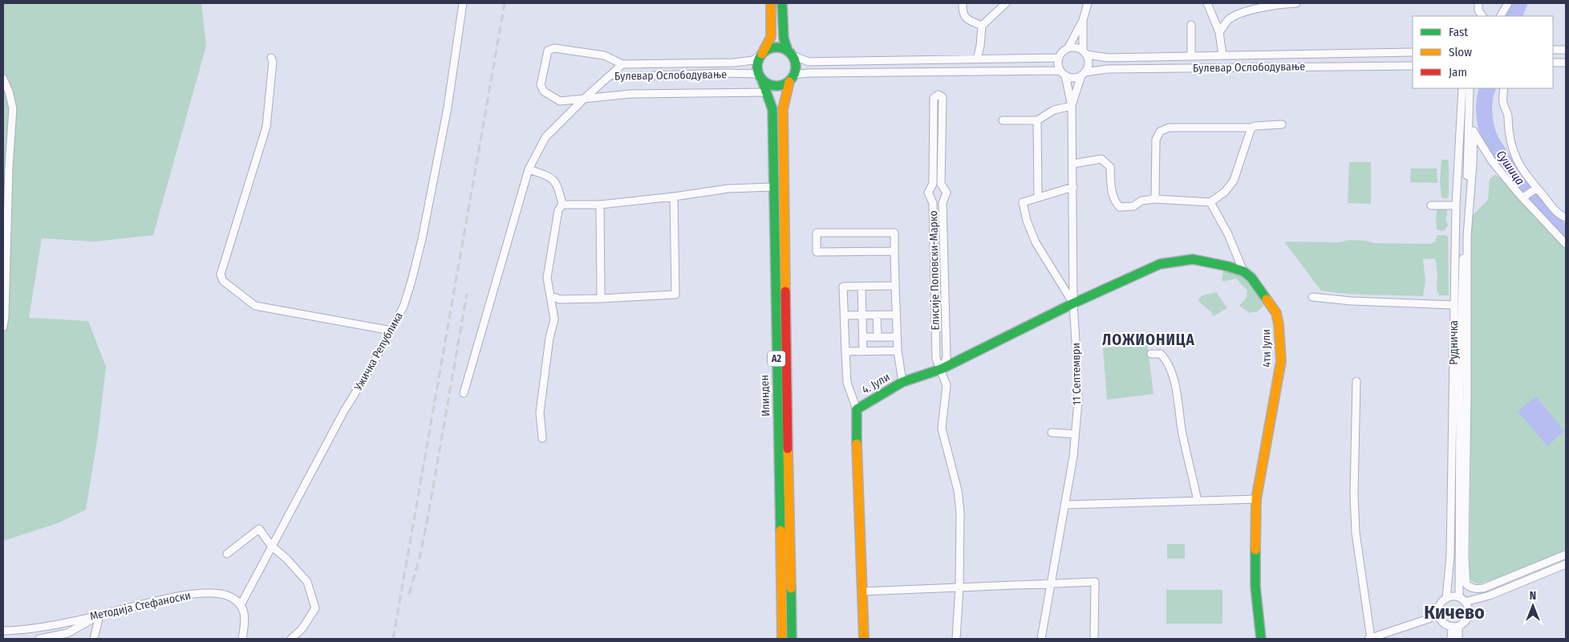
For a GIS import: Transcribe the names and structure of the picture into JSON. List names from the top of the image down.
{
  "streets": {
    "main road": [
      "4ти Јули",
      "A2",
      "4. Јули",
      "Илинден"
    ],
    "street": [
      "Булевар Ослободување",
      "Елисије Поповски-Марко",
      "Рудничка",
      "Ужичка Република",
      "11 Септември",
      "Методија Стефаноски"
    ]
  },
  "crossings": [
    ["Булевар Ослободување", "11 Септември"],
    ["Булевар Ослободување", "Илинден"],
    ["Елисије Поповски-Марко", "4. Јули"],
    ["Ужичка Република", "Методија Стефаноски"],
    ["11 Септември", "4. Јули"]
  ],
  "districts": ["ЛОЖИОНИЦА", "Кичево"],
  "water": ["Сушица"],
  "legend": ["Fast", "Slow", "Jam"],
  "north": "top"
}
